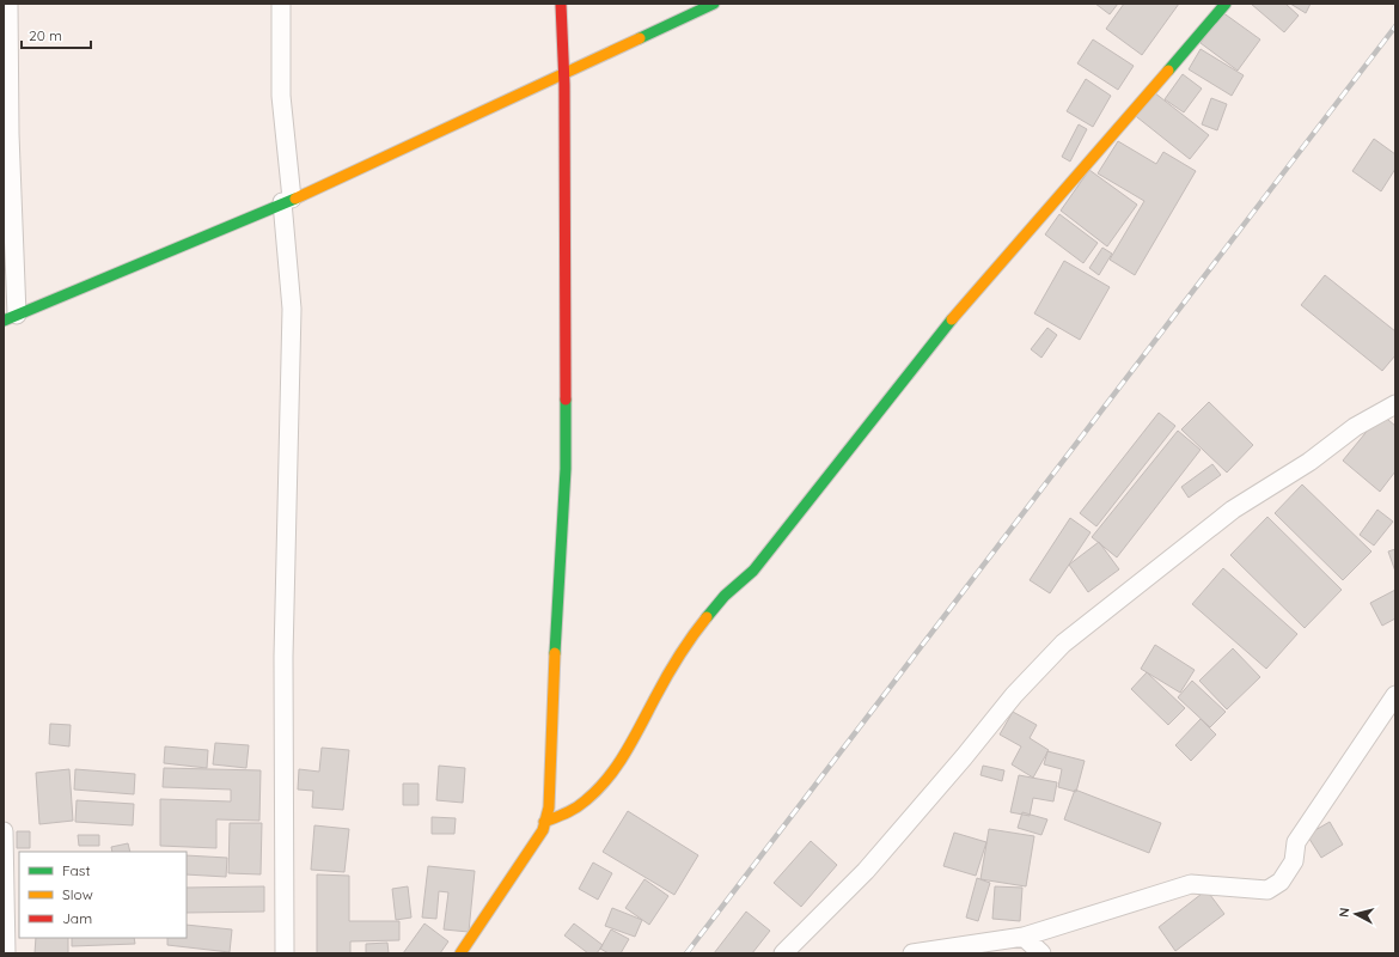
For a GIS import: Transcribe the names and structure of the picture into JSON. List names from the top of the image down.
{
  "legend": ["Fast", "Slow", "Jam"],
  "scale_bar": "20 m",
  "north": "left"
}
